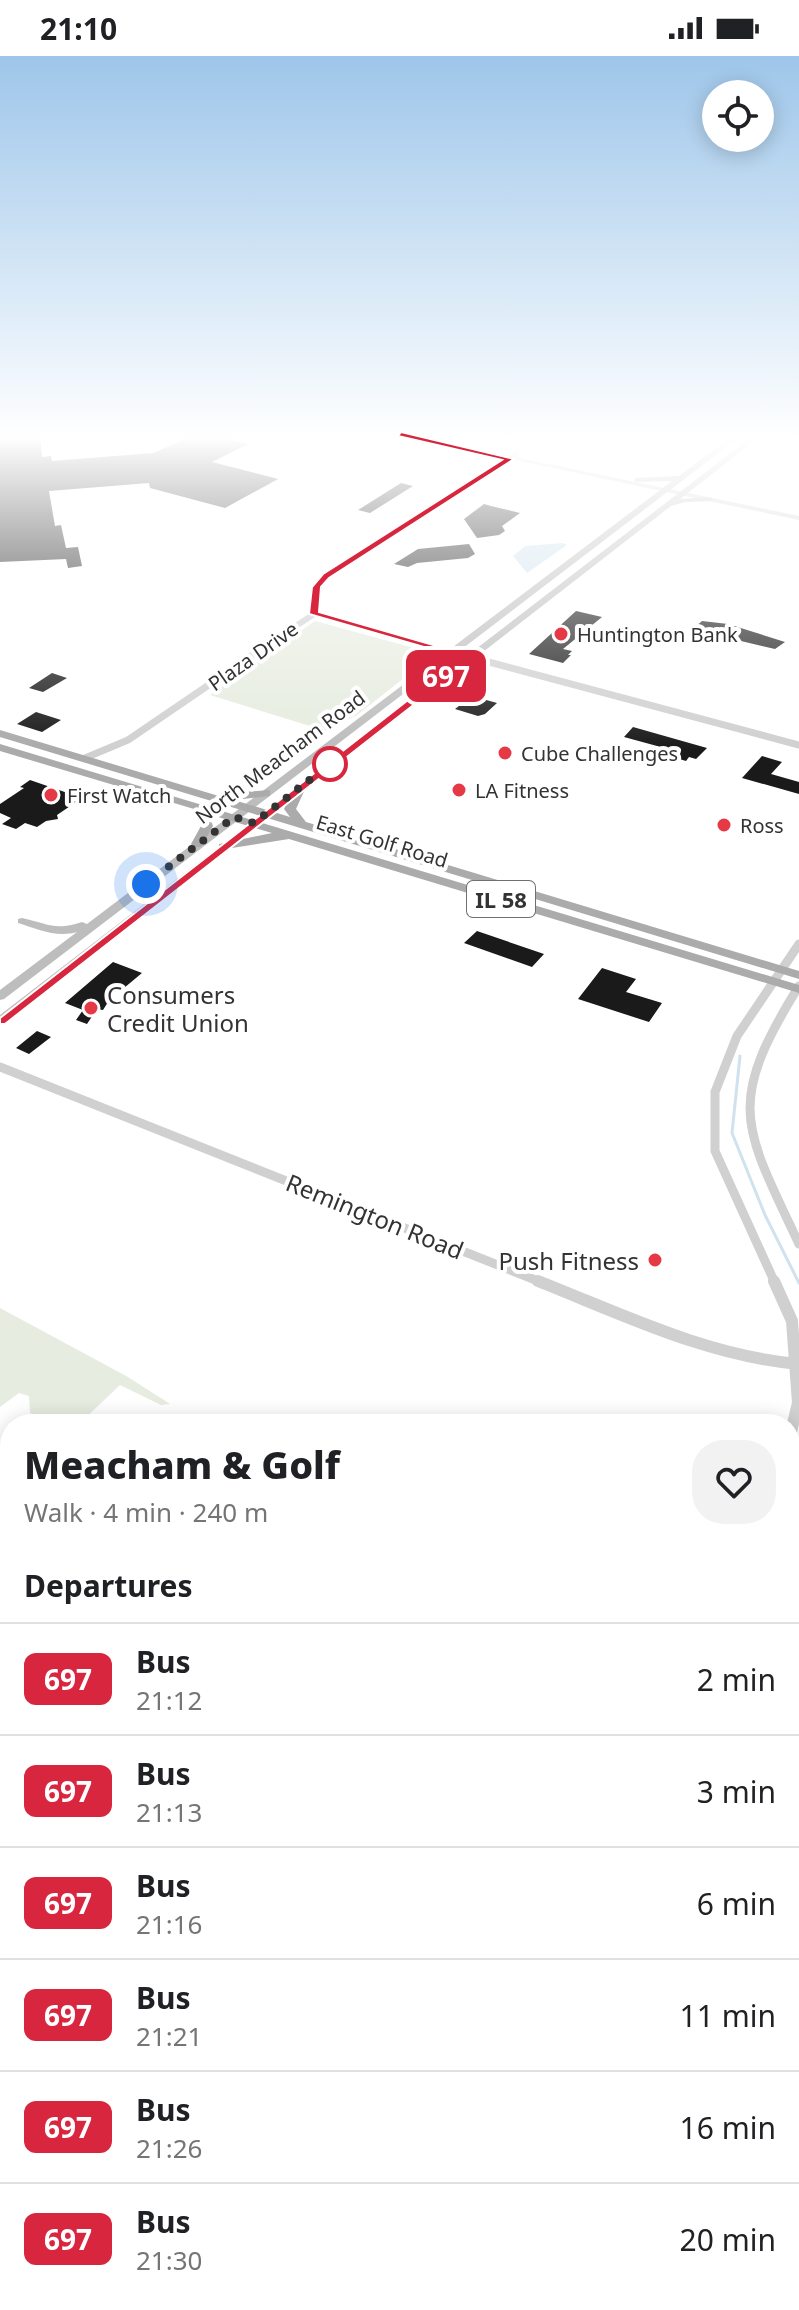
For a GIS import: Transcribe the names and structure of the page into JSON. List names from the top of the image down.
{
  "streets": {
    "main road": ["North Meacham Road", "East Golf Road", "IL 58"],
    "street": ["Plaza Drive", "Remington Road"]
  },
  "crossings": [
    ["Plaza Drive", "East Golf Road"],
    ["North Meacham Road", "East Golf Road"]
  ],
  "places": [
    "Huntington Bank",
    "Cube Challenges",
    "LA Fitness",
    "First Watch",
    "Ross",
    "Consumers Credit Union",
    "Push Fitness"
  ],
  "lines": ["bus line 697"],
  "page": {
    "status": "21:10",
    "on_map": "697",
    "heading": [
      ["Meacham & Golf", "Walk · 4 min · 240 m"],
      "Departures"
    ],
    "list": [
      {
        "mark": "697",
        "name": "Bus",
        "note": "21:12",
        "value": "2 min"
      },
      {
        "mark": "697",
        "name": "Bus",
        "note": "21:13",
        "value": "3 min"
      },
      {
        "mark": "697",
        "name": "Bus",
        "note": "21:16",
        "value": "6 min"
      },
      {
        "mark": "697",
        "name": "Bus",
        "note": "21:21",
        "value": "11 min"
      },
      {
        "mark": "697",
        "name": "Bus",
        "note": "21:26",
        "value": "16 min"
      },
      {
        "mark": "697",
        "name": "Bus",
        "note": "21:30",
        "value": "20 min"
      }
    ]
  }
}
